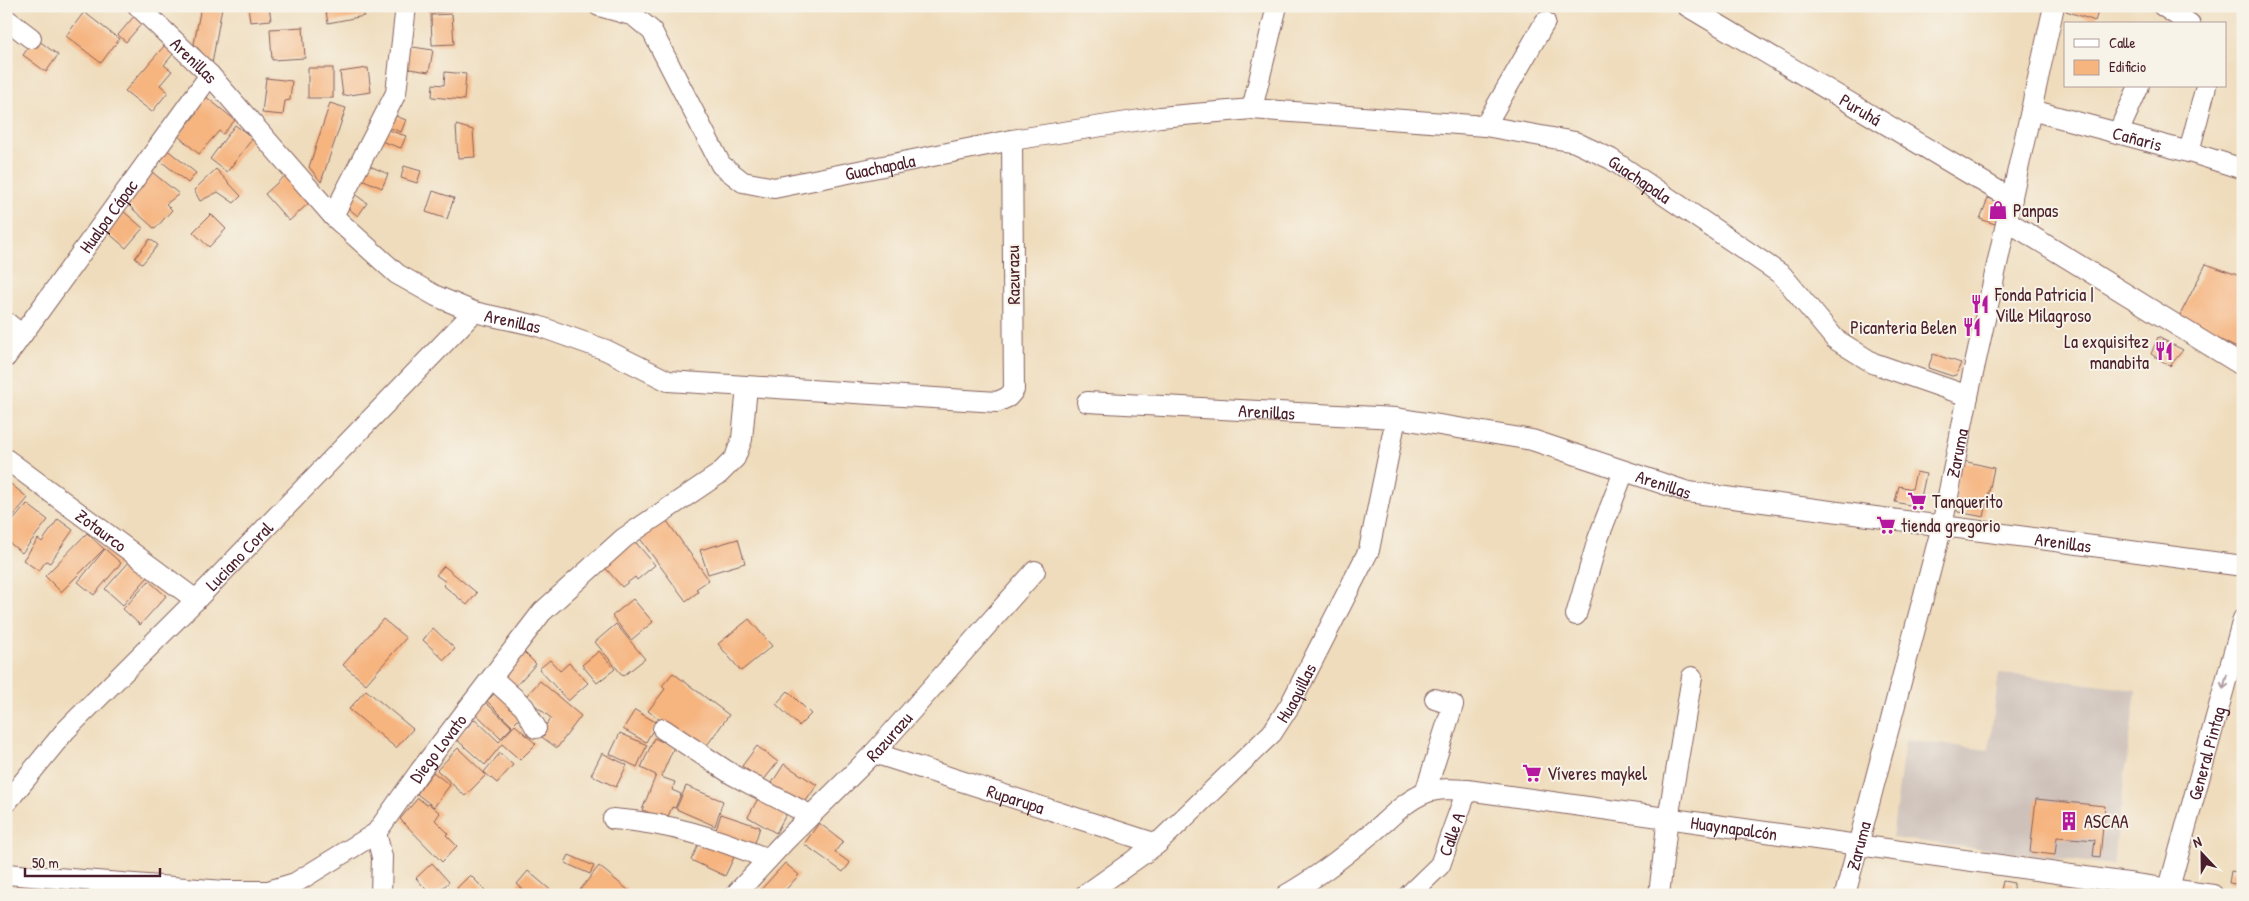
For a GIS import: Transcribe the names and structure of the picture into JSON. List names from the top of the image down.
{
  "streets": {
    "street": [
      "Arenillas",
      "Puruhá",
      "Cañaris",
      "Guachapala",
      "Hualpa Cápac",
      "Razurazu",
      "Zaruma",
      "Zotaurco",
      "Luciano Coral",
      "Huaquillas",
      "Diego Lovato",
      "General Pintag",
      "Ruparupa",
      "Huaynapalcón",
      "Calle A"
    ]
  },
  "crossings": [
    ["Arenillas", "Hualpa Cápac"],
    ["Arenillas", "Razurazu"],
    ["Arenillas", "Zaruma"],
    ["Arenillas", "Luciano Coral"],
    ["Arenillas", "Huaquillas"],
    ["Arenillas", "Diego Lovato"],
    ["Puruhá", "Zaruma"],
    ["Cañaris", "Zaruma"],
    ["Guachapala", "Razurazu"],
    ["Guachapala", "Zaruma"],
    ["Razurazu", "Ruparupa"],
    ["Zaruma", "Huaynapalcón"],
    ["Zotaurco", "Luciano Coral"],
    ["Huaquillas", "Ruparupa"],
    ["General Pintag", "Huaynapalcón"],
    ["Huaynapalcón", "Calle A"]
  ],
  "one_way": ["General Pintag"],
  "places": {
    "shop": ["Panpas"],
    "restaurant": ["Fonda Patricia | Ville Milagroso", "Picanteria Belen", "La exquisitez manabita"],
    "supermarket": ["Tanquerito", "tienda gregorio", "Víveres maykel"],
    "building": ["ASCAA"]
  },
  "legend": ["Calle", "Edificio"],
  "scale_bar": "50 m",
  "north": "top"
}
